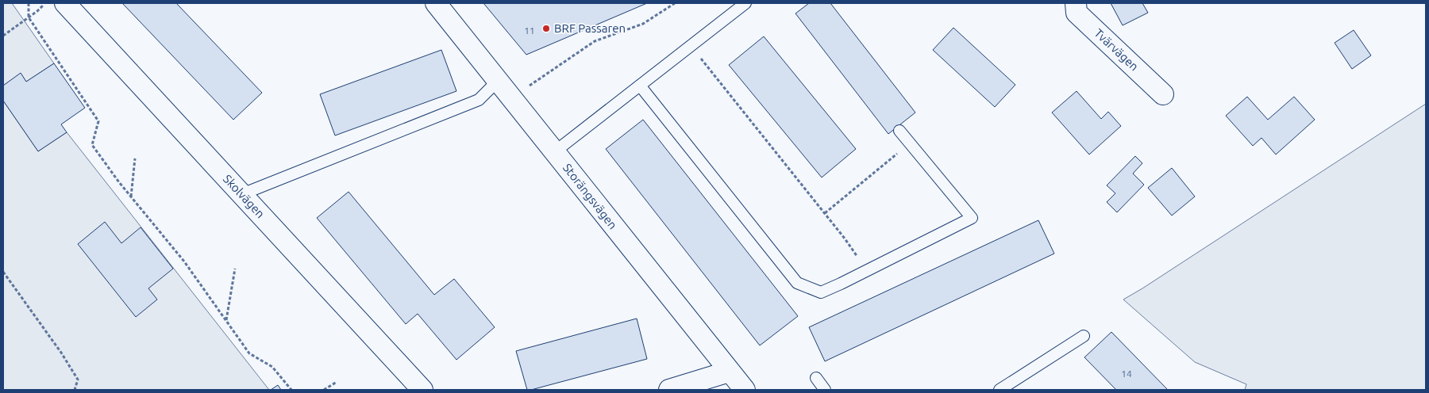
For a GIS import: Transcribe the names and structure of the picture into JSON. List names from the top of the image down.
{
  "streets": {
    "street": ["Tvärvägen", "Skolvägen", "Storängsvägen"]
  },
  "places": ["BRF Passaren"],
  "house_numbers": ["11", "14"]
}
